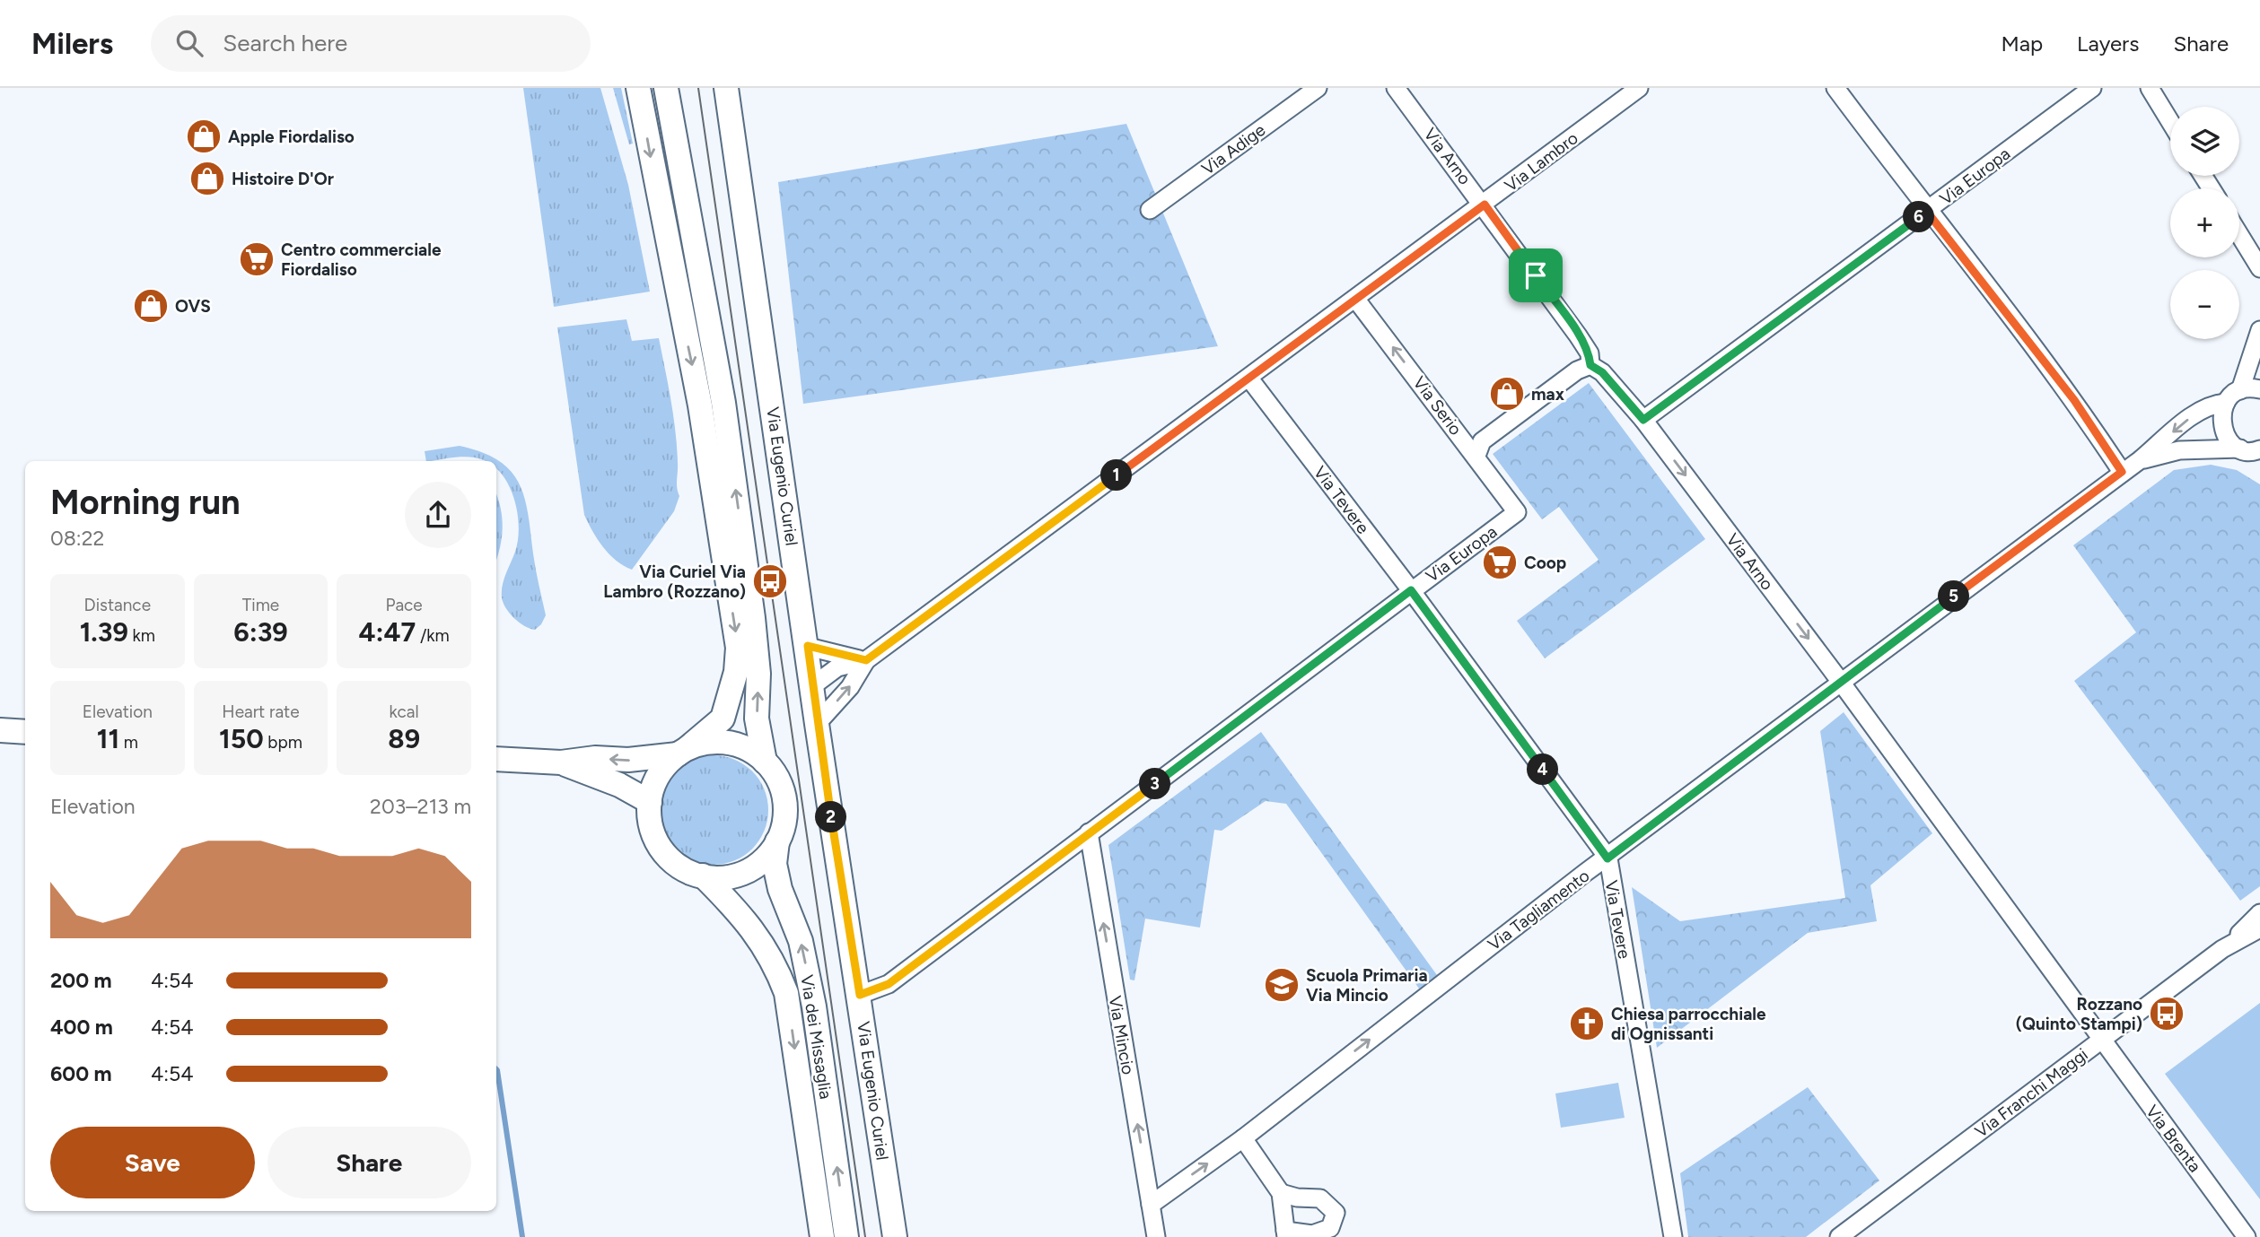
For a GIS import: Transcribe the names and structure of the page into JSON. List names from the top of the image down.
{
  "streets": {
    "main road": ["Via Eugenio Curiel", "Via dei Missaglia"],
    "street": [
      "Via Adige",
      "Via Arno",
      "Via Lambro",
      "Via Europa",
      "Via Serio",
      "Via Tevere",
      "Via Tagliamento",
      "Via Mincio",
      "Via Franchi Maggi",
      "Via Brenta"
    ]
  },
  "crossings": [
    ["Via Arno", "Via Lambro"],
    ["Via Arno", "Via Europa"],
    ["Via Arno", "Via Tagliamento"],
    ["Via Arno", "Via Franchi Maggi"],
    ["Via Arno", "Via Brenta"],
    ["Via Lambro", "Via Serio"],
    ["Via Lambro", "Via Tevere"],
    ["Via Europa", "Via Serio"],
    ["Via Europa", "Via Eugenio Curiel"],
    ["Via Europa", "Via Tevere"],
    ["Via Europa", "Via Mincio"],
    ["Via Tevere", "Via Tagliamento"],
    ["Via Tagliamento", "Via Mincio"],
    ["Via Franchi Maggi", "Via Brenta"]
  ],
  "one_way": ["Via Serio", "Via Mincio"],
  "places": {
    "shop": [
      "Apple Fiordaliso",
      "Histoire D'Or",
      "OVS",
      "max"
    ],
    "supermarket": ["Centro commerciale Fiordaliso", "Coop"],
    "bus stop": ["Via Curiel Via Lambro (Rozzano)", "Rozzano (Quinto Stampi)"],
    "school or university": ["Scuola Primaria Via Mincio"],
    "church": ["Chiesa parrocchiale di Ognissanti"]
  },
  "page": {
    "header": "Milers",
    "search": "Search here",
    "nav": ["Map", "Layers", "Share"],
    "map_buttons": ["+", "−"],
    "pins": [
      "6",
      "1",
      "5",
      "4",
      "3",
      "2"
    ],
    "heading": ["Morning run", "08:22"],
    "stats": [
      ["Distance", "1.39 km"],
      ["Time", "6:39"],
      ["Pace", "4:47 /km"],
      ["Elevation", "11 m"],
      ["Heart rate", "150 bpm"],
      ["kcal", "89"]
    ],
    "chart": ["Elevation", "203–213 m"],
    "list": [
      {
        "name": "200 m",
        "note": "4:54"
      },
      {
        "name": "400 m",
        "note": "4:54"
      },
      {
        "name": "600 m",
        "note": "4:54"
      }
    ],
    "buttons": ["Save", "Share"]
  }
}
